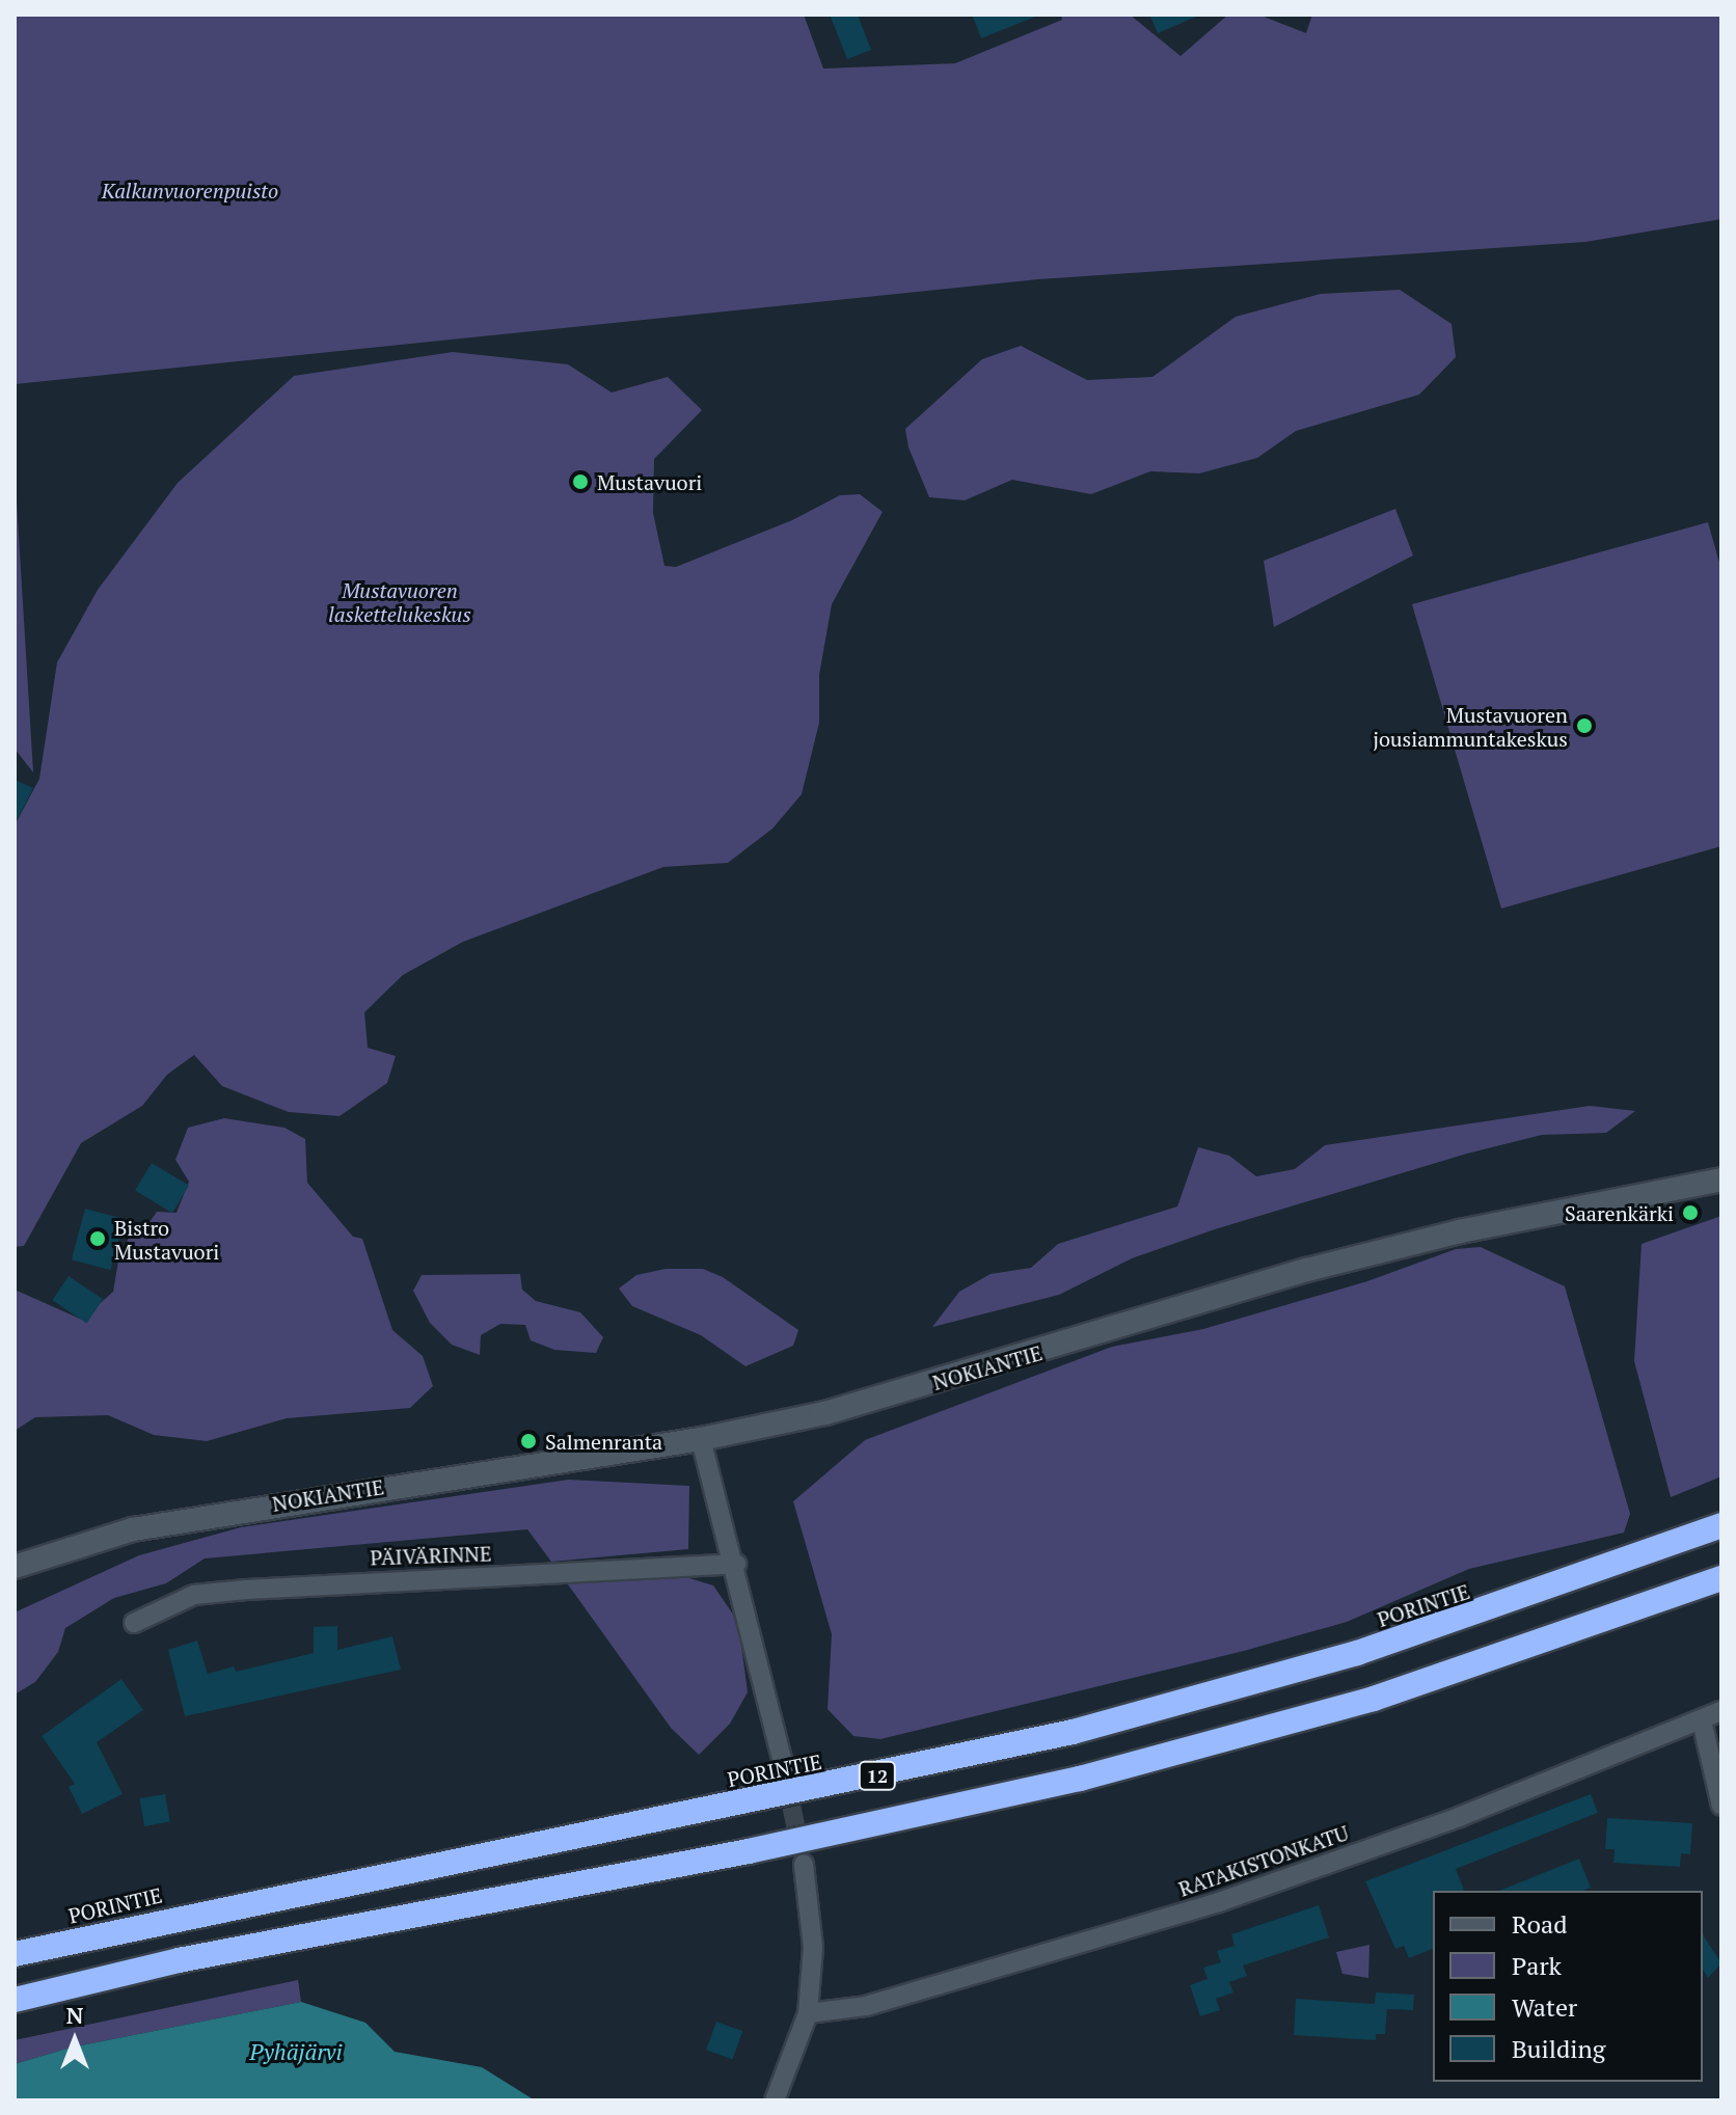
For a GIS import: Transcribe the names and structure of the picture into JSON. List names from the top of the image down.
{
  "streets": {
    "highway": ["PORINTIE", "12"],
    "main road": ["NOKIANTIE"],
    "street": ["PÄIVÄRINNE", "RATAKISTONKATU"]
  },
  "water": ["Pyhäjärvi"],
  "parks": ["Kalkunvuorenpuisto", "Mustavuoren laskettelukeskus"],
  "places": [
    "Mustavuori",
    "Mustavuoren jousiammuntakeskus",
    "Saarenkärki",
    "Bistro Mustavuori",
    "Salmenranta"
  ],
  "legend": [
    "Road",
    "Park",
    "Water",
    "Building"
  ],
  "north": "top"
}
